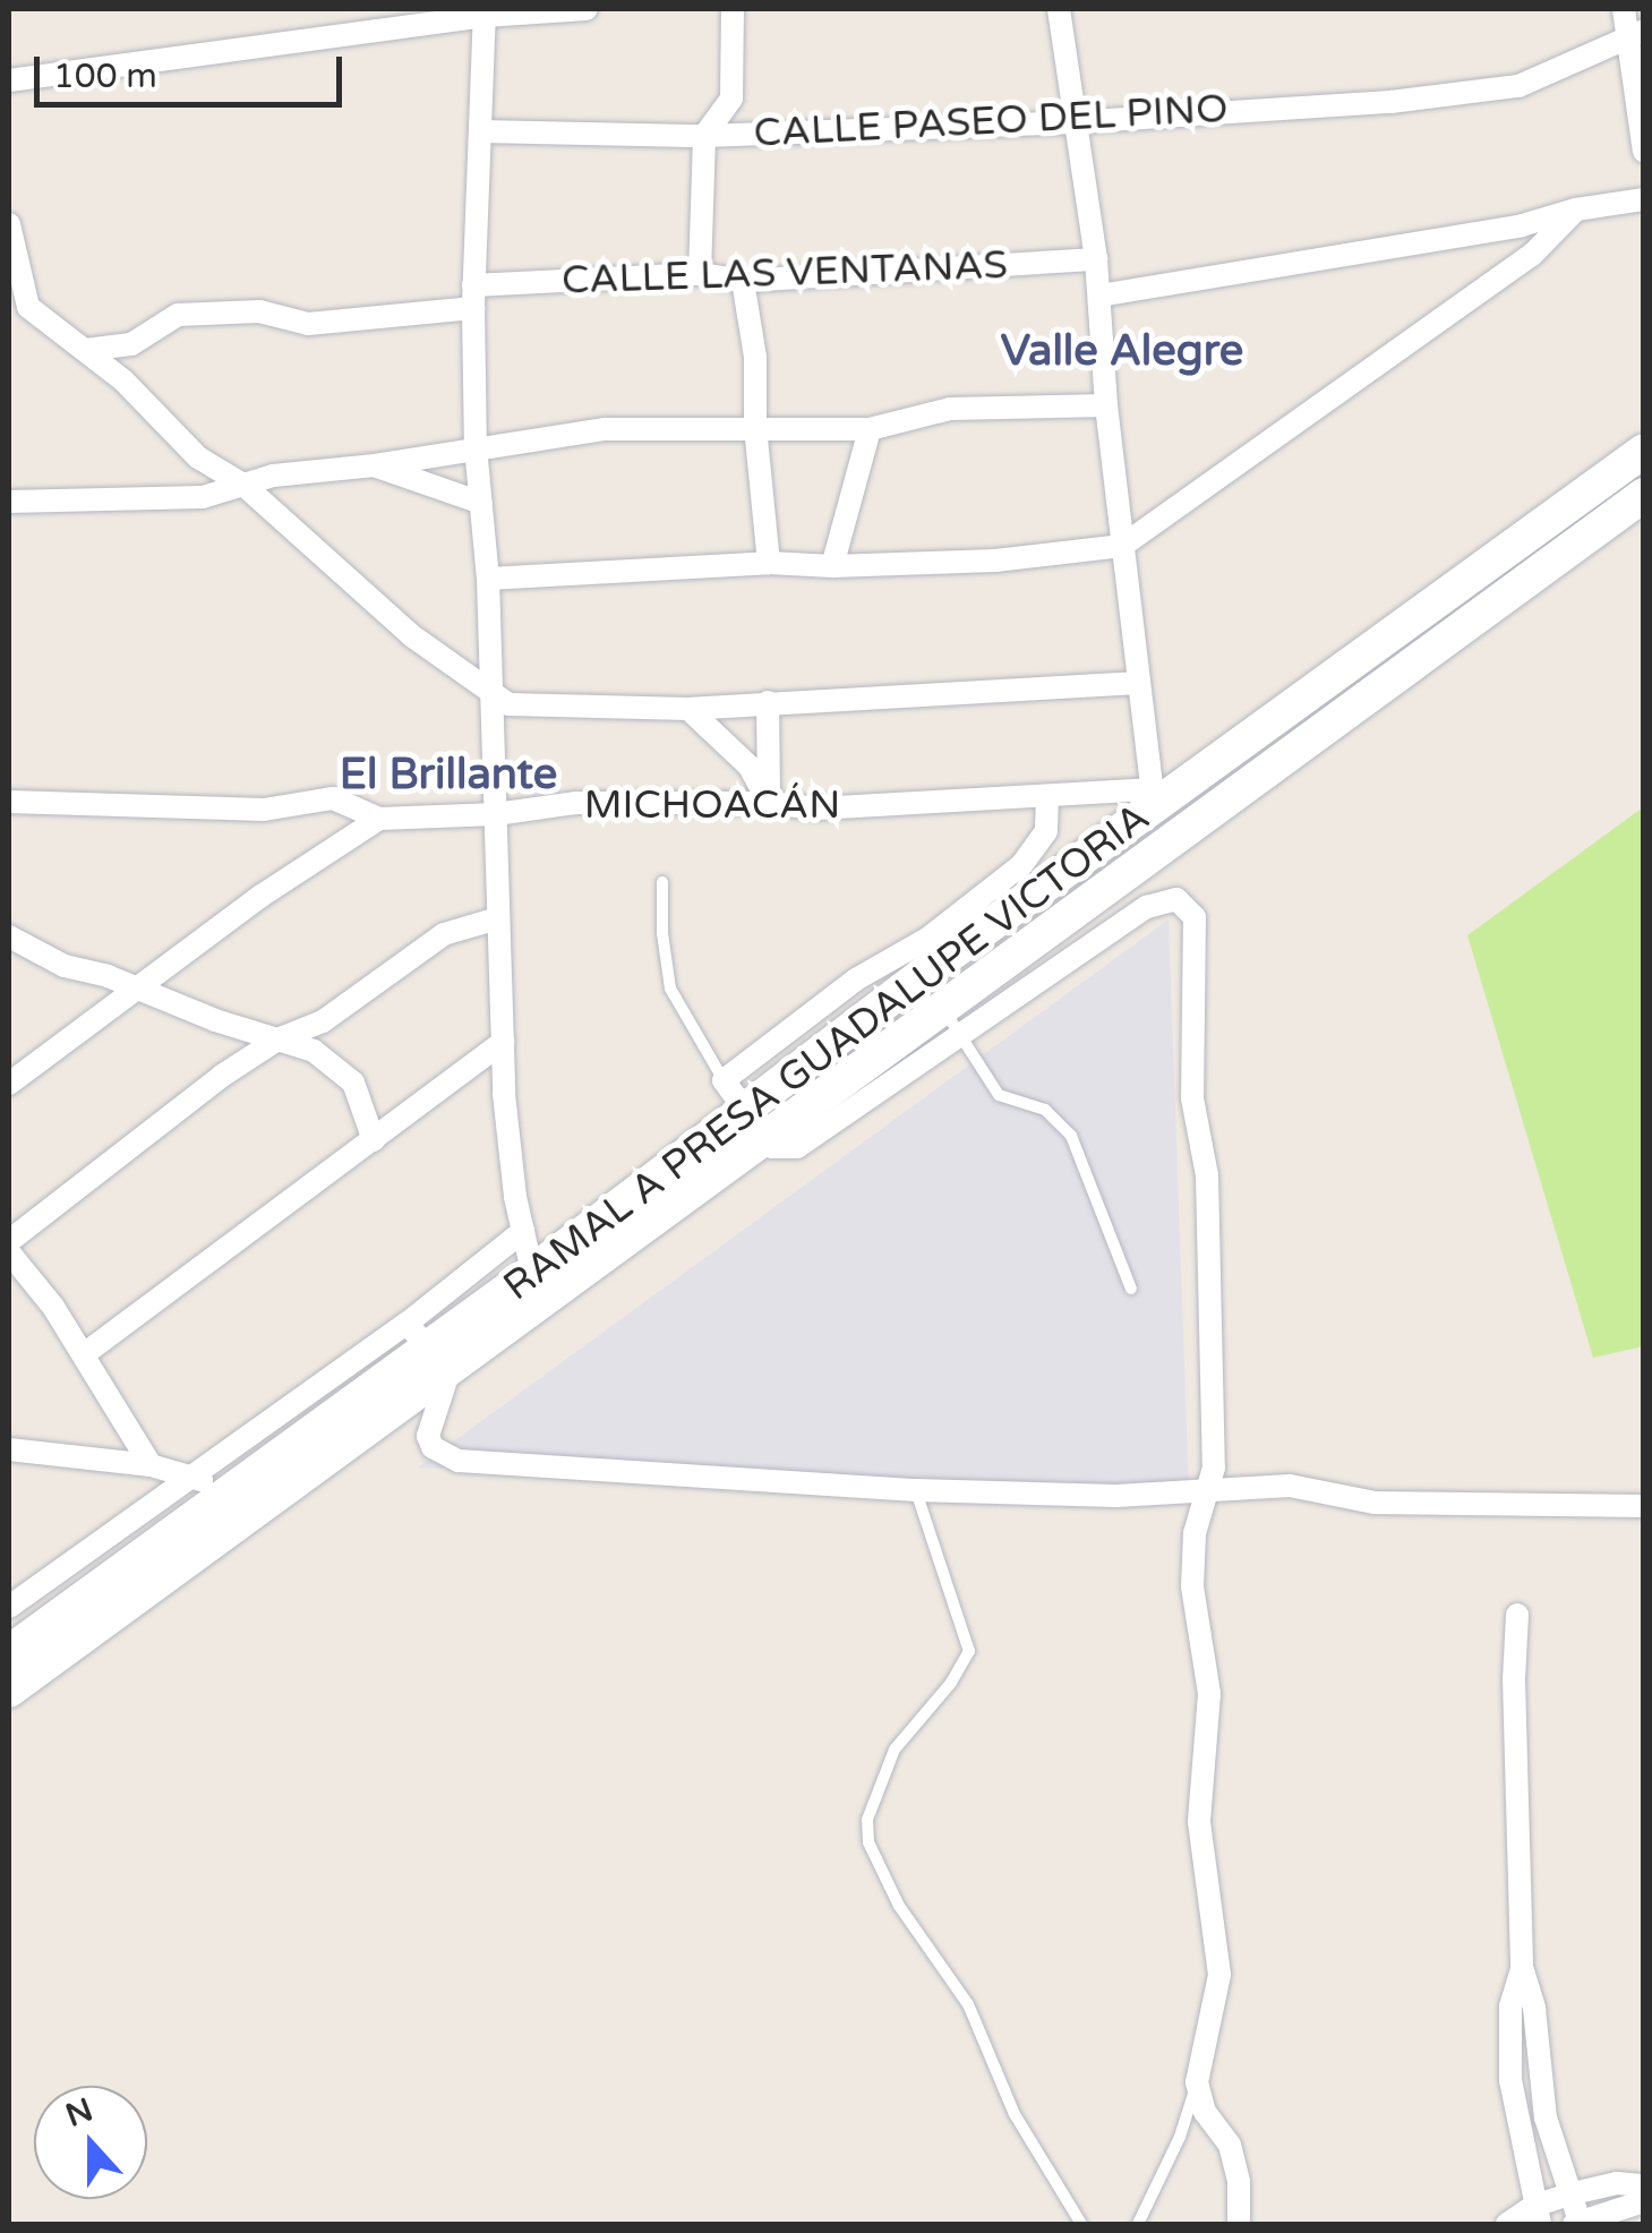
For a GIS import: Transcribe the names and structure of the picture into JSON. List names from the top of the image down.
{
  "streets": {
    "main road": ["RAMAL A PRESA GUADALUPE VICTORIA"],
    "street": ["CALLE PASEO DEL PINO", "CALLE LAS VENTANAS", "MICHOACÁN"]
  },
  "crossings": [
    ["MICHOACÁN", "RAMAL A PRESA GUADALUPE VICTORIA"]
  ],
  "districts": ["Valle Alegre", "El Brillante"],
  "scale_bar": "100 m",
  "north": "top"
}
